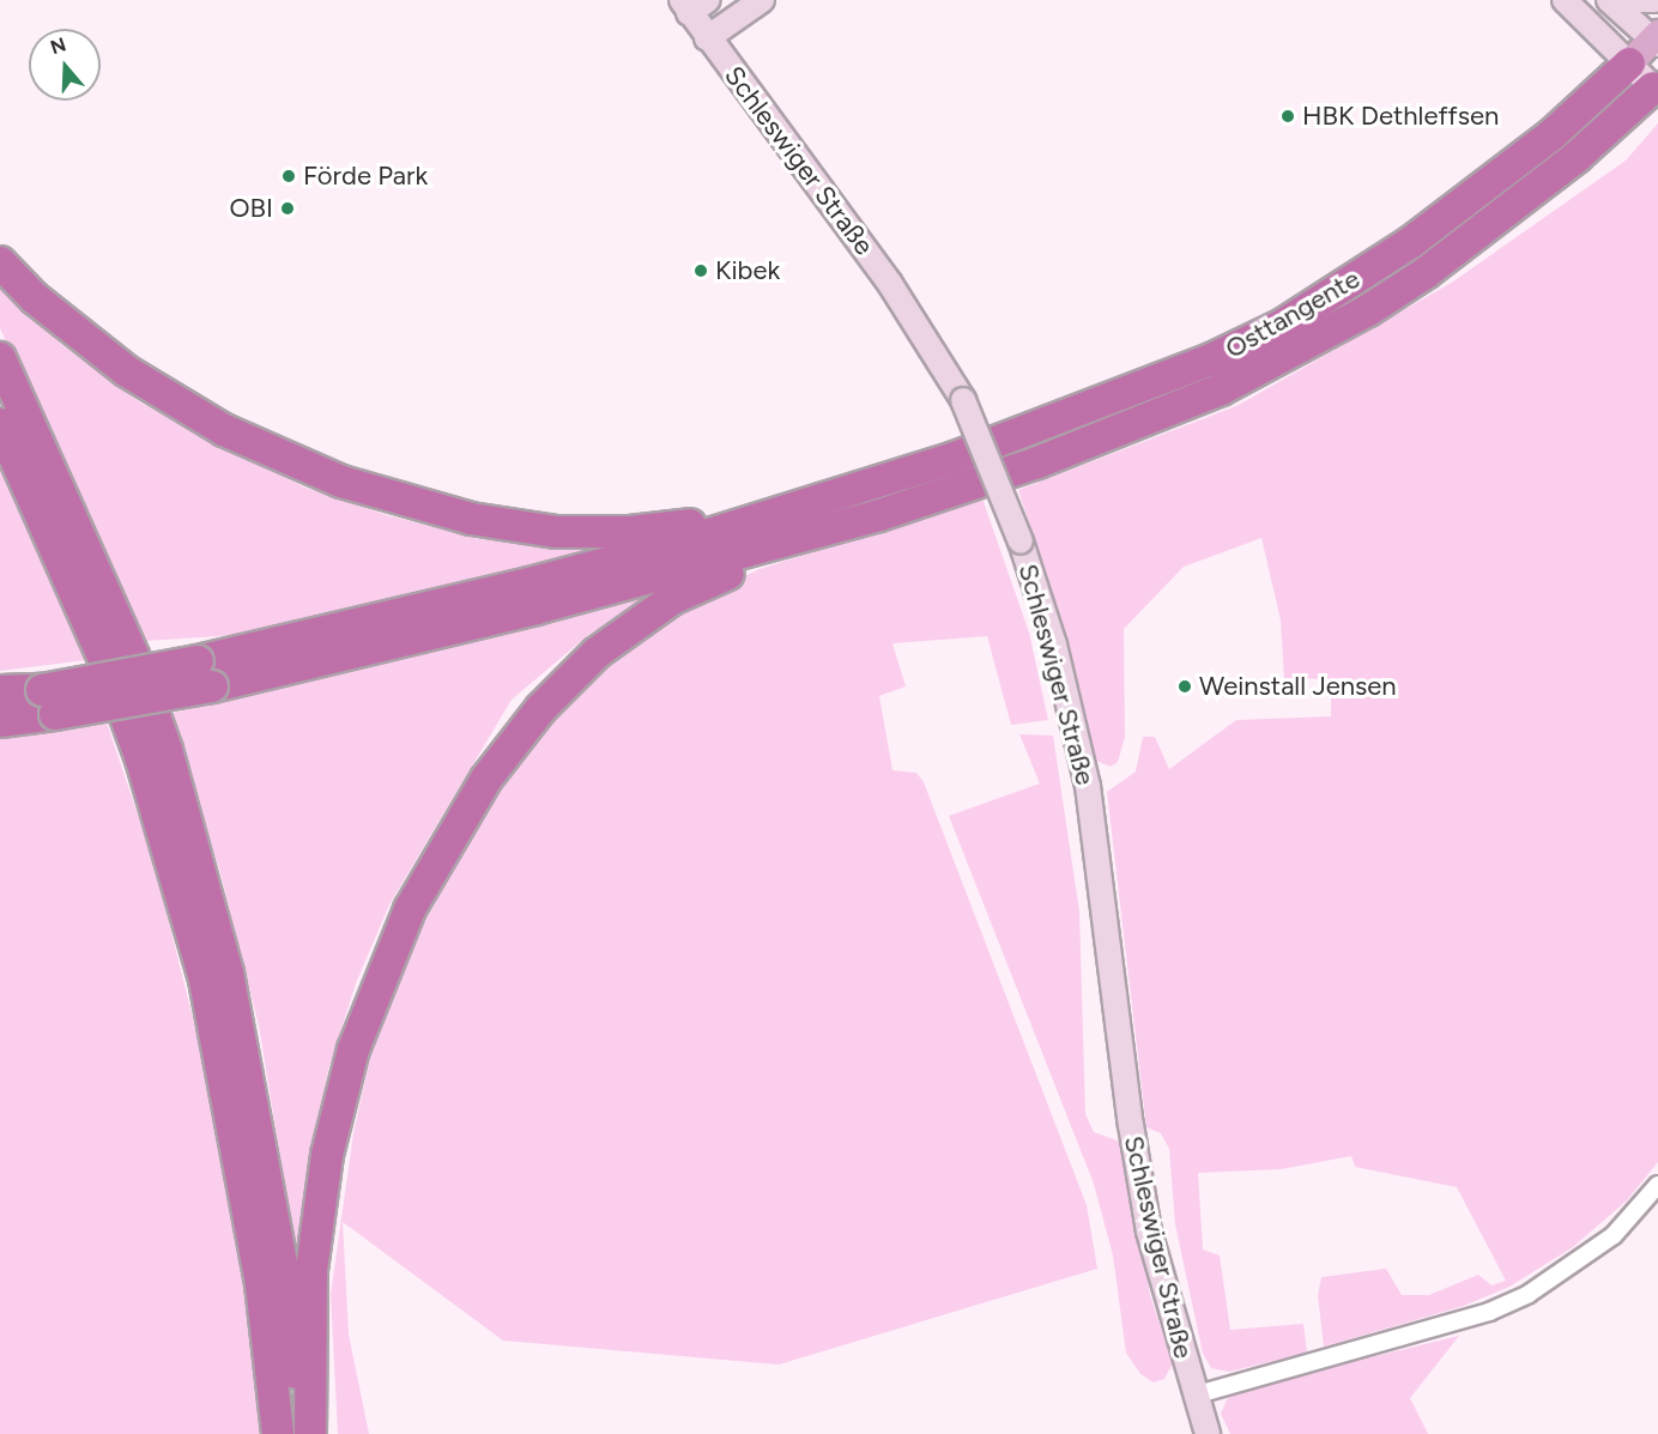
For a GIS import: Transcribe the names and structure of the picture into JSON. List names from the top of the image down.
{
  "streets": {
    "highway": ["Osttangente"],
    "main road": ["Schleswiger Straße"]
  },
  "places": [
    "HBK Dethleffsen",
    "Förde Park",
    "OBI",
    "Kibek",
    "Weinstall Jensen"
  ],
  "north": "top"
}
